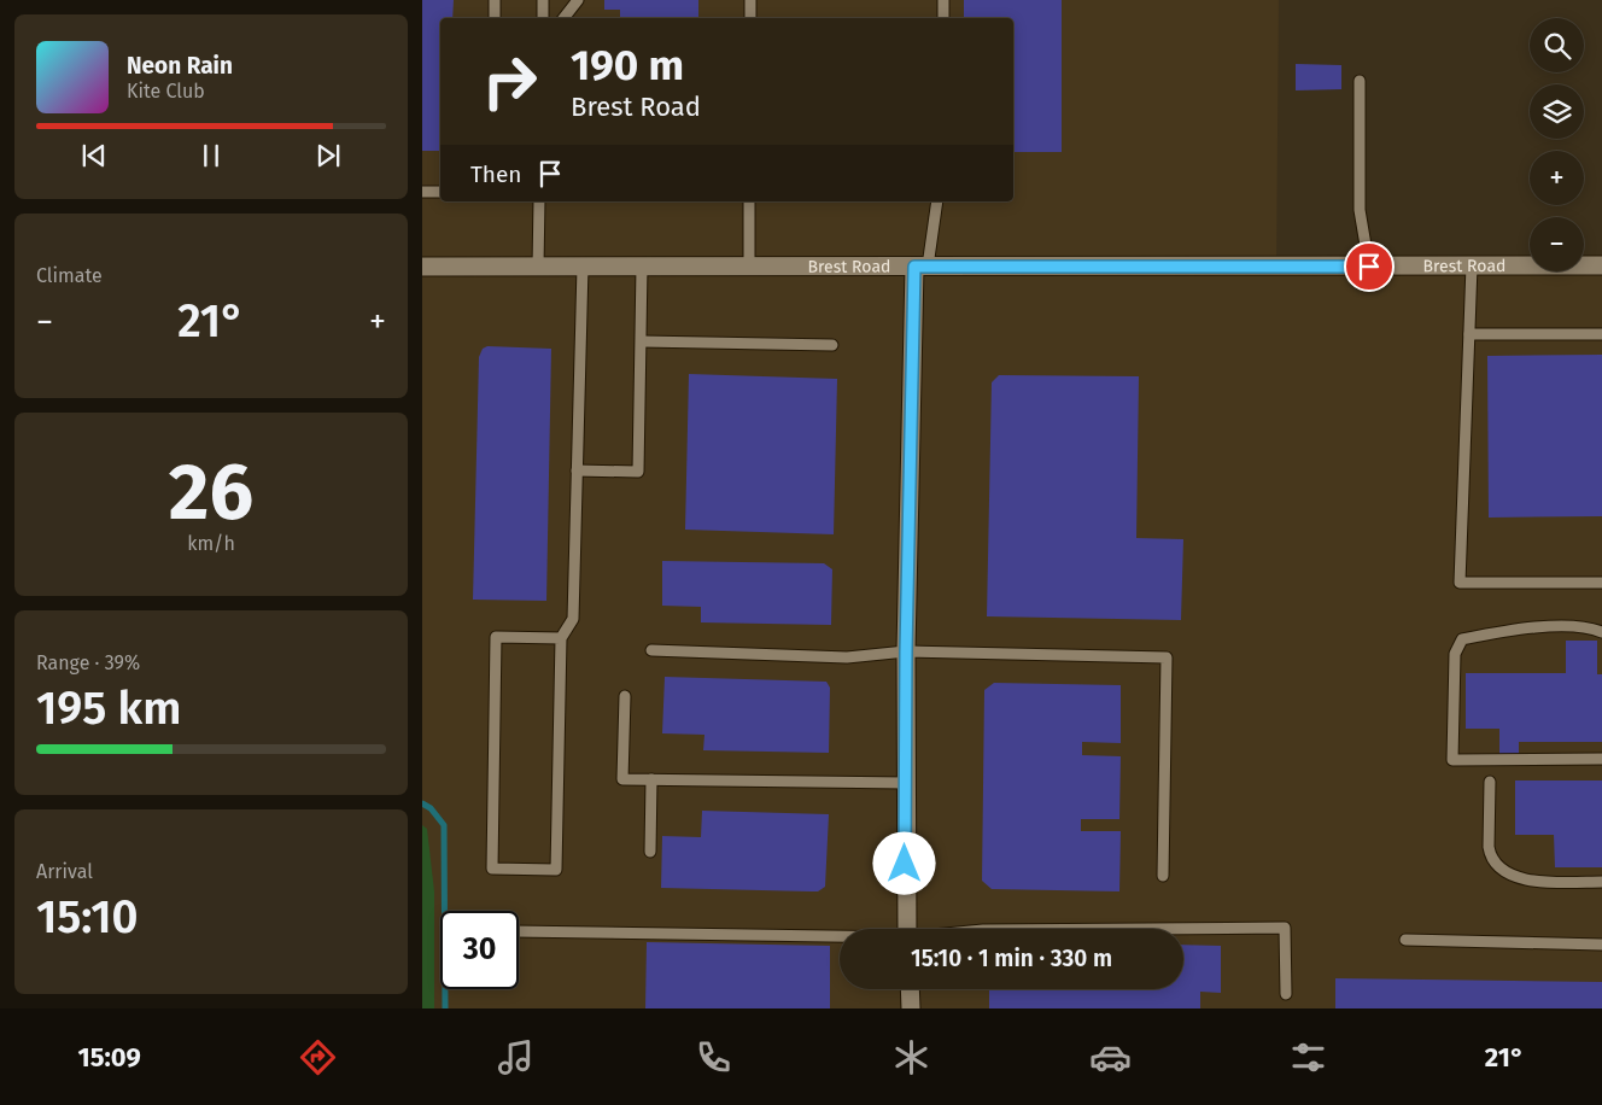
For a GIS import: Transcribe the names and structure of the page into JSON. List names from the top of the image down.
{
  "streets": {
    "street": ["Brest Road"]
  },
  "page": {
    "map_buttons": ["+", "−"],
    "turn": ["190 m", "Brest Road"],
    "song": ["Neon Rain", "Kite Club"],
    "then": "Then",
    "tile": [
      "Climate",
      ["26", "km/h"],
      ["Range · 39%", "195 km"],
      ["Arrival", "15:10"]
    ],
    "heat": ["−", "21°", "+"],
    "limit": "30",
    "trip": "15:10 · 1 min · 330 m",
    "tabs": ["15:09", "21°"]
  }
}
